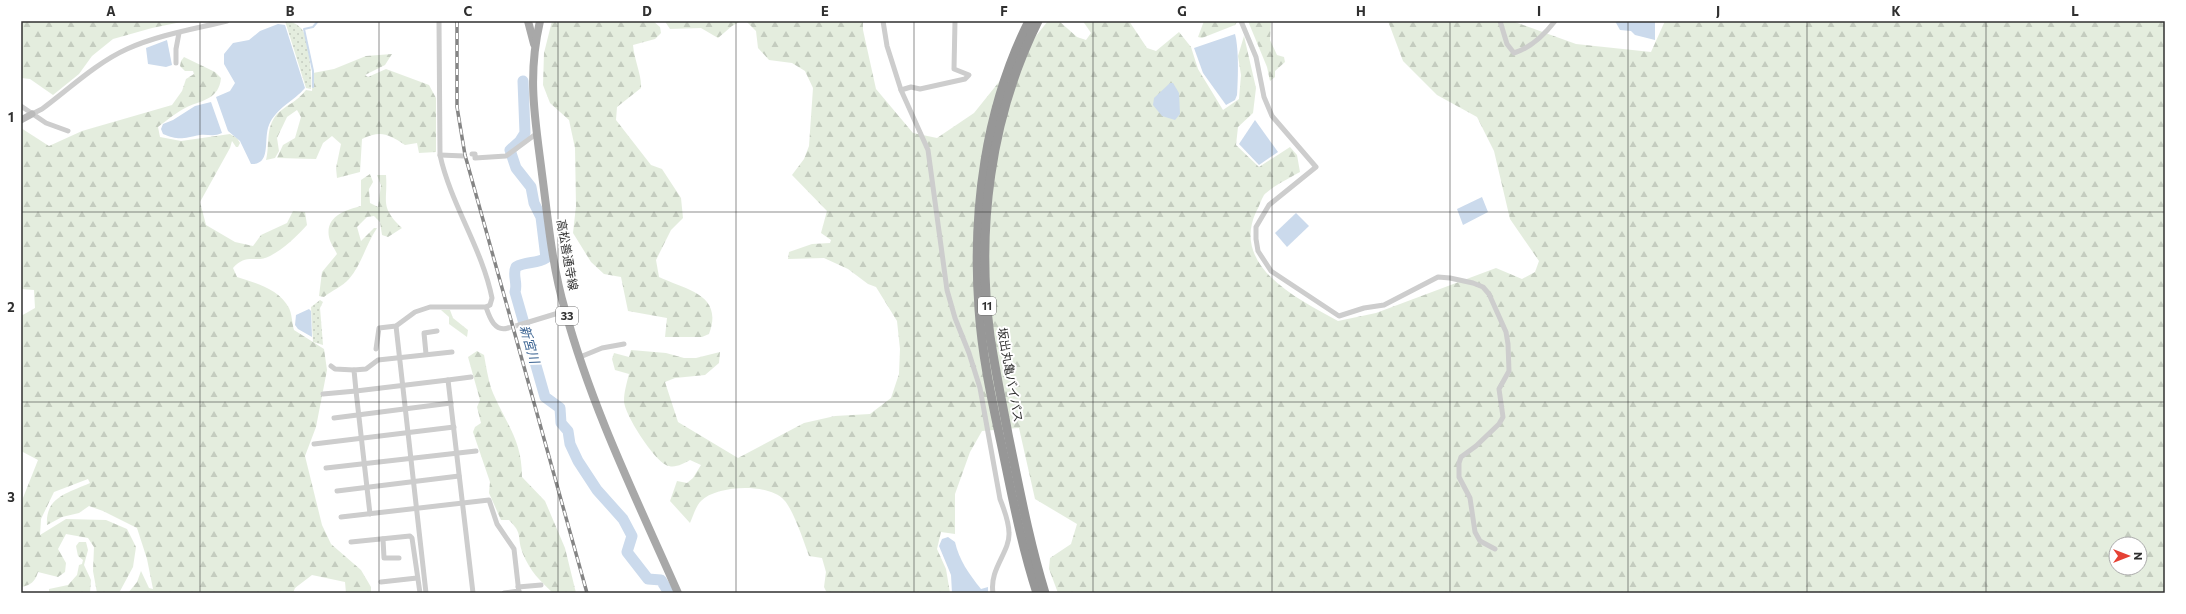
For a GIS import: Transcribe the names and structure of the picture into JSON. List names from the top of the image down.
{
  "streets": {
    "highway": ["11", "坂出丸亀バイパス"],
    "main road": ["高松善通寺線", "33"]
  },
  "water": ["新宮川"],
  "north": "right",
  "grid": {
    "columns": [
      "A",
      "B",
      "C",
      "D",
      "E",
      "F",
      "G",
      "H",
      "I",
      "J",
      "K",
      "L"
    ],
    "rows": ["1", "2", "3"]
  }
}
